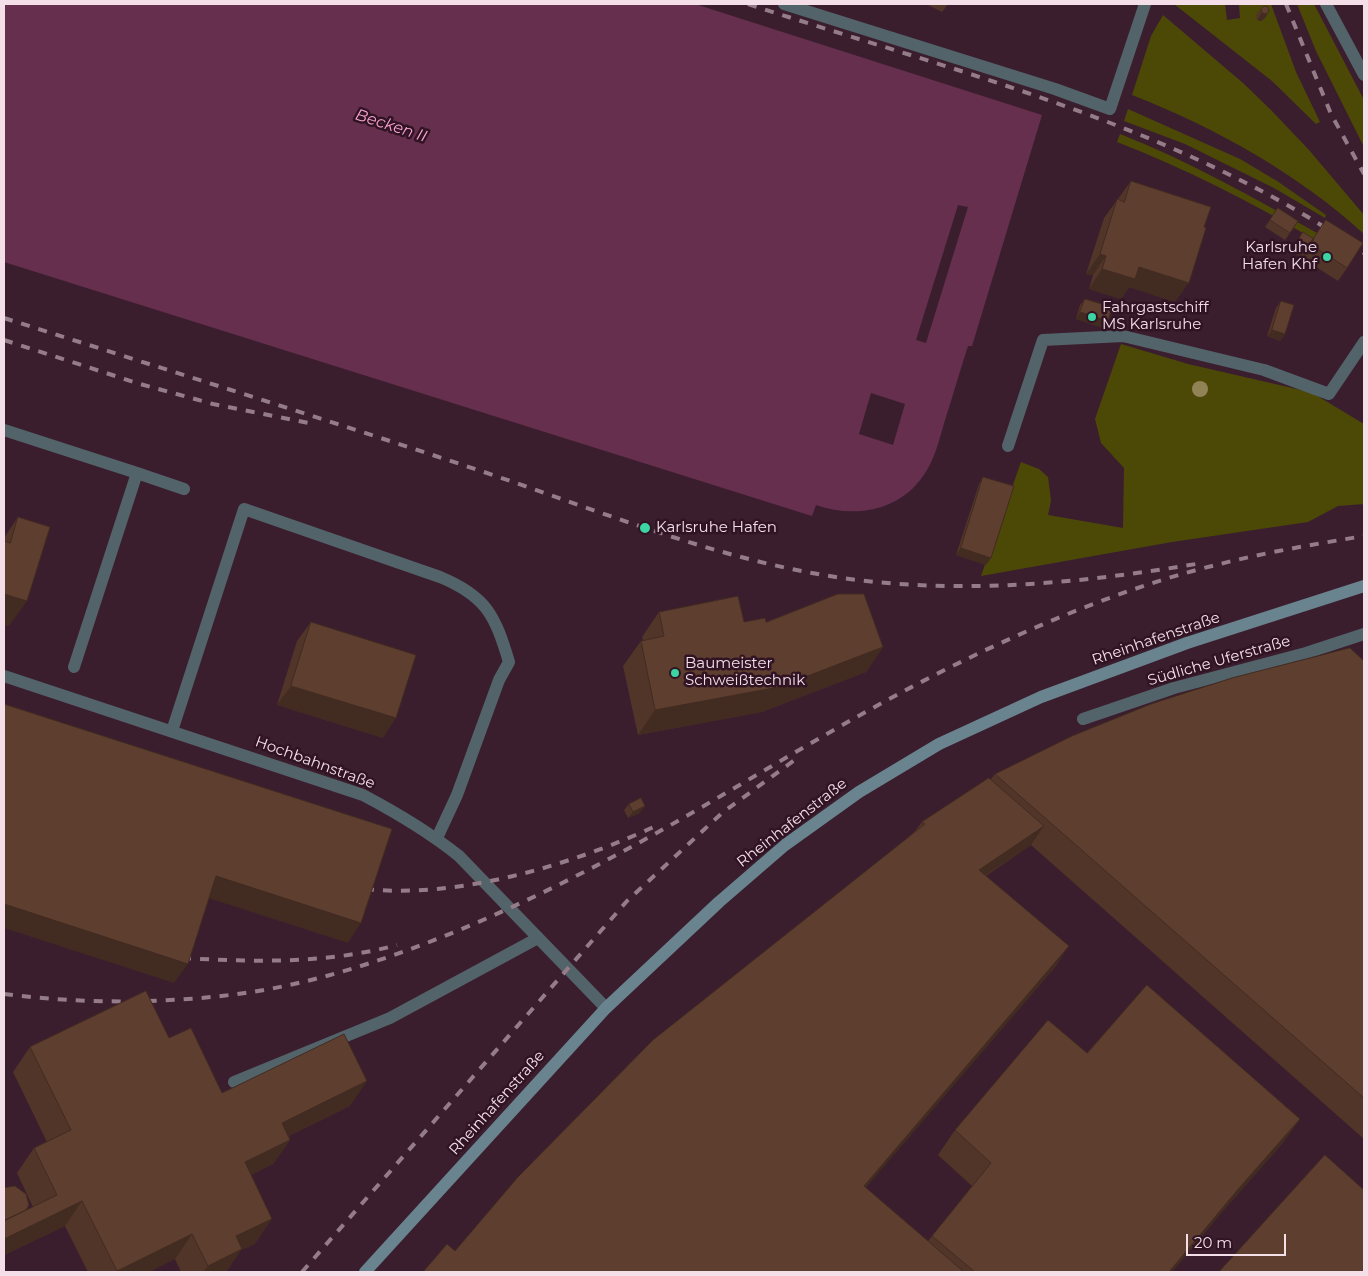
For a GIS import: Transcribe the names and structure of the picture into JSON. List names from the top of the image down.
{
  "streets": {
    "main road": ["Rheinhafenstraße"],
    "street": ["Südliche Uferstraße", "Hochbahnstraße"]
  },
  "crossings": [
    ["Rheinhafenstraße", "Hochbahnstraße"]
  ],
  "water": ["Becken II"],
  "places": [
    "Karlsruhe Hafen Khf",
    "Fahrgastschiff MS Karlsruhe",
    "Karlsruhe Hafen",
    "Baumeister Schweißtechnik"
  ],
  "scale_bar": "20 m"
}
